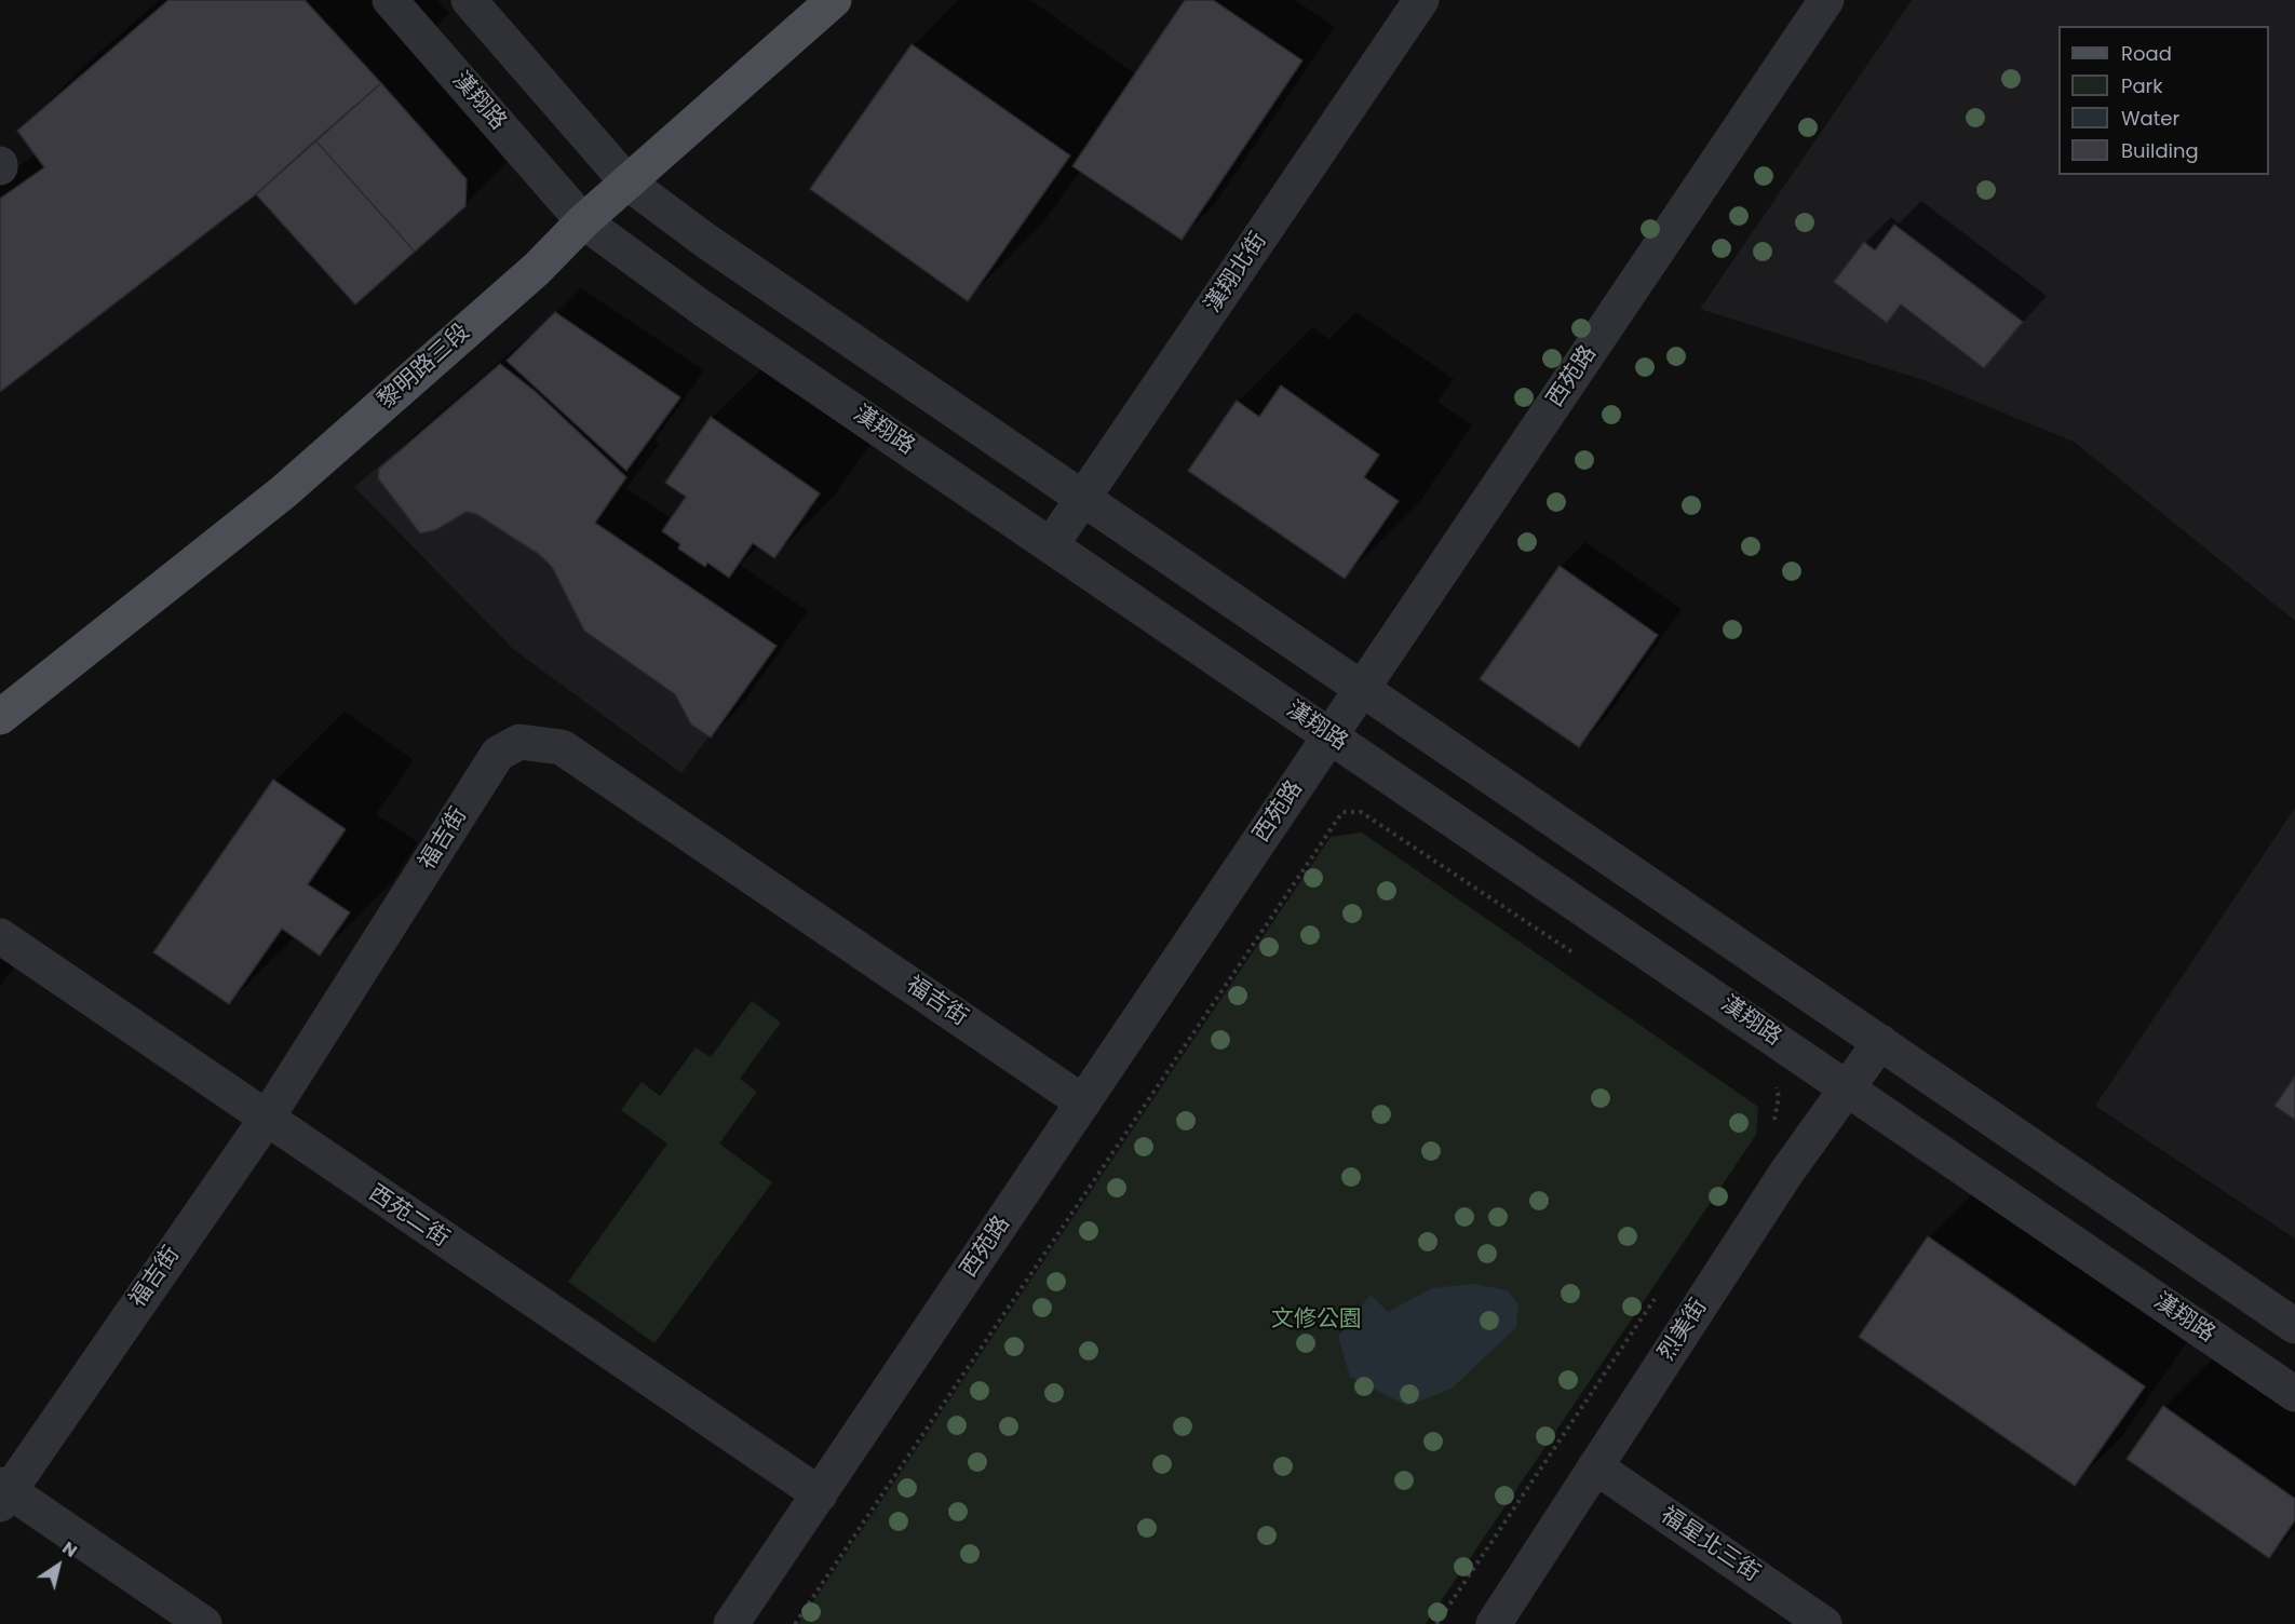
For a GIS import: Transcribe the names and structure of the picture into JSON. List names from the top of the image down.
{
  "streets": {
    "main road": ["黎明路三段"],
    "street": [
      "漢翔路",
      "漢翔北街",
      "西苑路",
      "福吉街",
      "西苑二街",
      "烈美街",
      "福星北三街"
    ]
  },
  "crossings": [
    ["漢翔路", "漢翔北街"],
    ["漢翔路", "黎明路三段"],
    ["漢翔路", "西苑路"],
    ["漢翔路", "烈美街"],
    ["西苑路", "福吉街"],
    ["西苑路", "西苑二街"],
    ["福吉街", "西苑二街"],
    ["烈美街", "福星北三街"]
  ],
  "parks": ["文修公園"],
  "legend": [
    "Road",
    "Park",
    "Water",
    "Building"
  ],
  "north": "top right"
}
